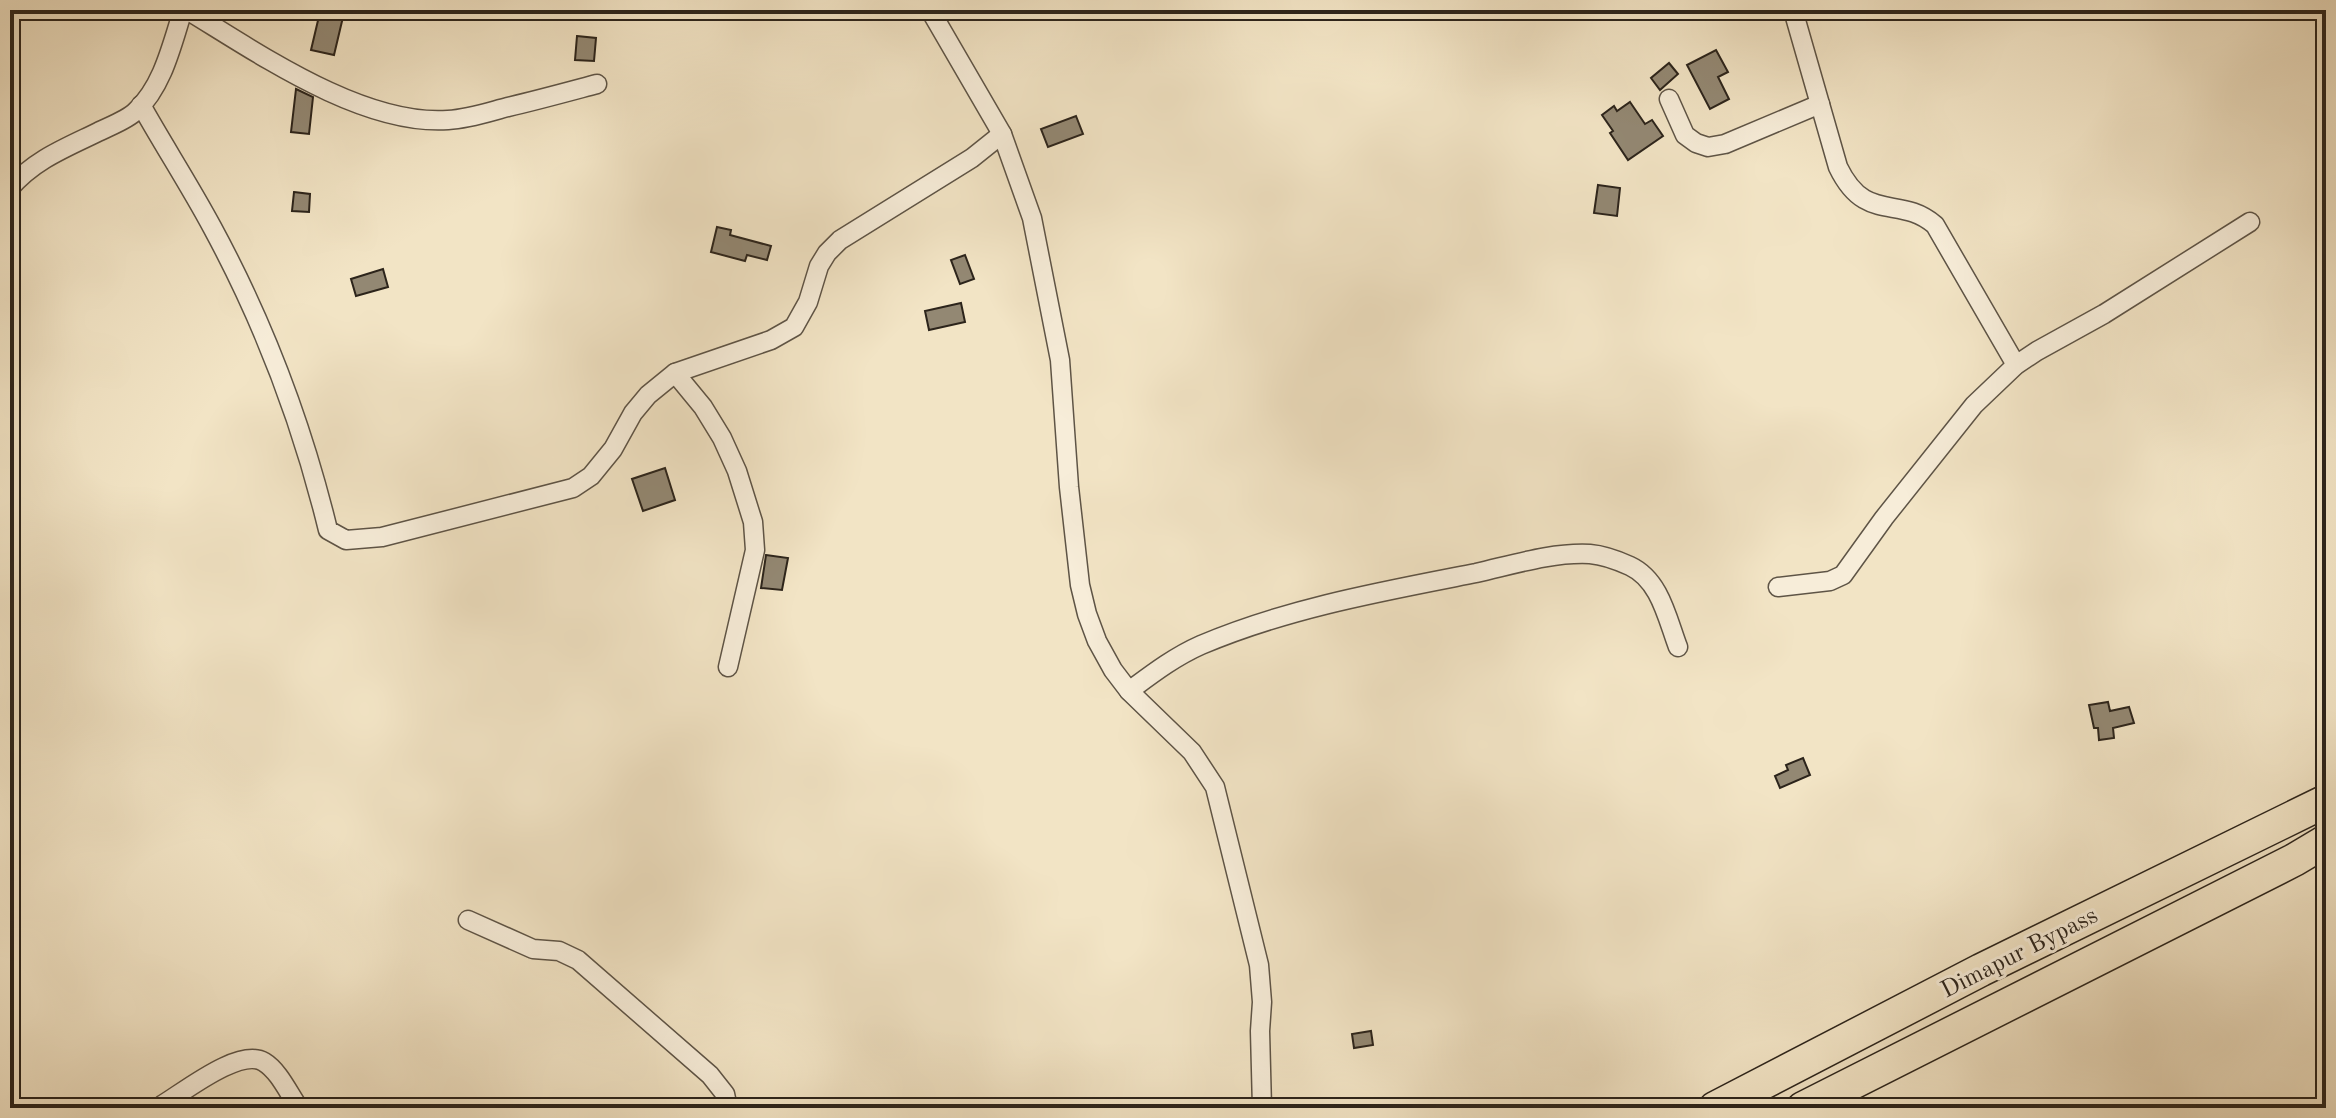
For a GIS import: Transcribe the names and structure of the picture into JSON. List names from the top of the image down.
{
  "streets": {
    "highway": ["Dimapur Bypass"]
  }
}
